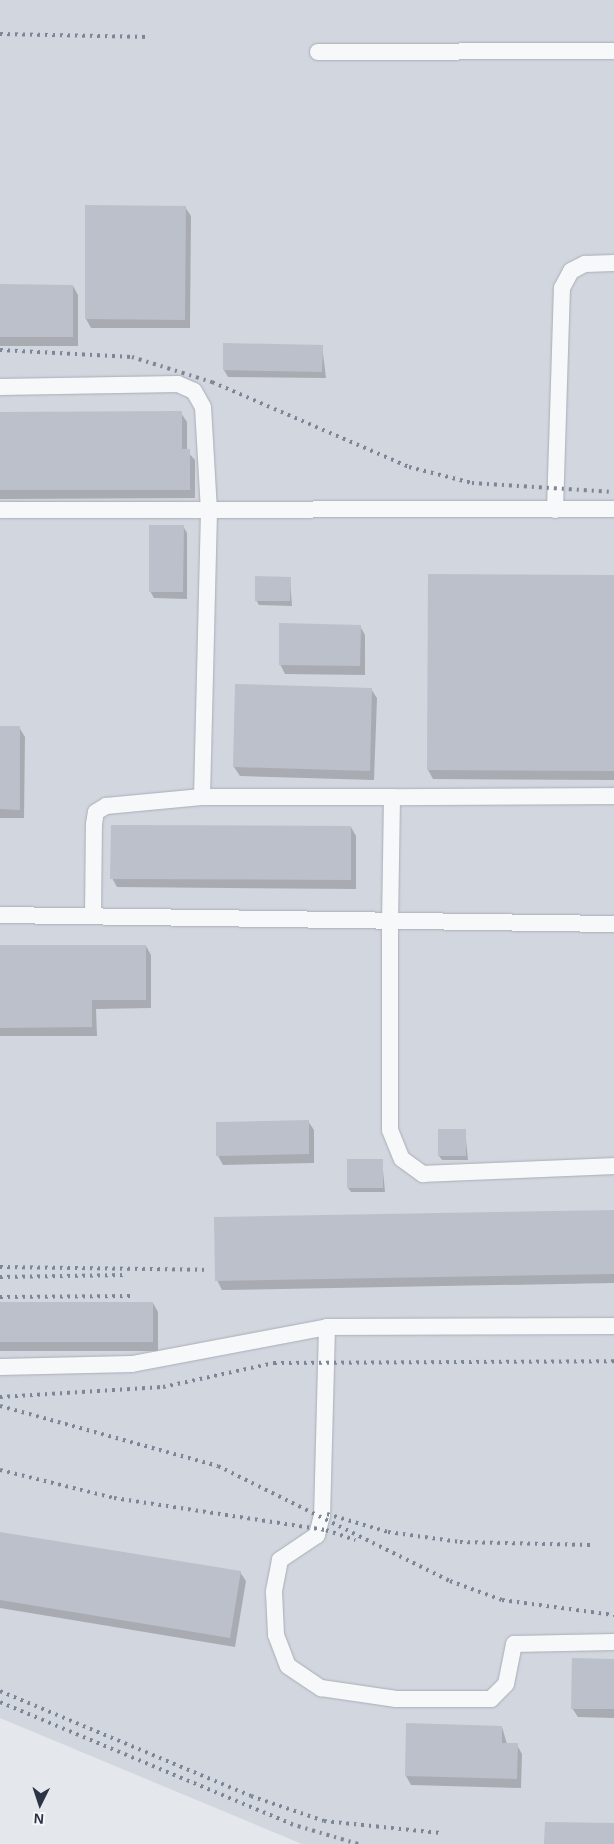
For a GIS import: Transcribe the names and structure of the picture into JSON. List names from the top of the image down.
{
  "north": "bottom"
}
